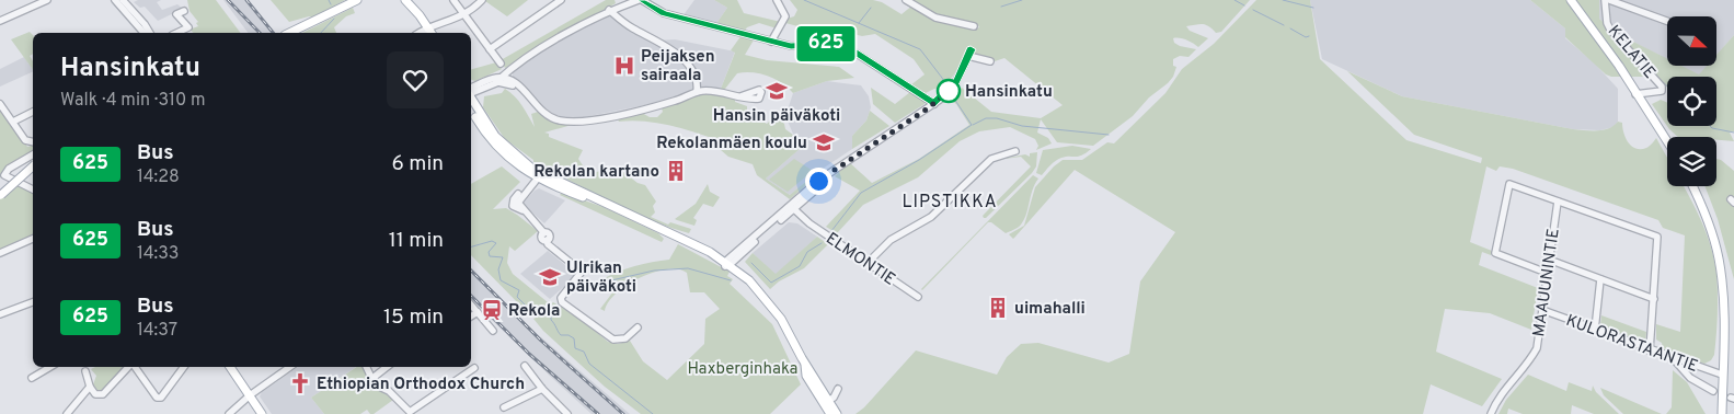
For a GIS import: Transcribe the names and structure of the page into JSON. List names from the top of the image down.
{
  "streets": {
    "street": [
      "KELATIE",
      "ELMONTIE",
      "MAAUUNINTIE",
      "KULORASTAANTIE"
    ]
  },
  "crossings": [
    ["MAAUUNINTIE", "KULORASTAANTIE"]
  ],
  "districts": ["LIPSTIKKA"],
  "parks": ["Haxberginhaka"],
  "places": {
    "hospital": ["Peijaksen sairaala"],
    "school or university": ["Hansin päiväkoti", "Rekolanmäen koulu", "Ulrikan päiväkoti"],
    "other": ["Hansinkatu"],
    "building": ["Rekolan kartano", "uimahalli"],
    "station": ["Rekola"],
    "church": ["Ethiopian Orthodox Church"]
  },
  "lines": ["bus line 625"],
  "north": "right",
  "page": {
    "on_map": "625",
    "heading": ["Hansinkatu", "Walk · 4 min · 310 m"],
    "list": [
      {
        "mark": "625",
        "name": "Bus",
        "note": "14:28",
        "value": "6 min"
      },
      {
        "mark": "625",
        "name": "Bus",
        "note": "14:33",
        "value": "11 min"
      },
      {
        "mark": "625",
        "name": "Bus",
        "note": "14:37",
        "value": "15 min"
      }
    ]
  }
}
